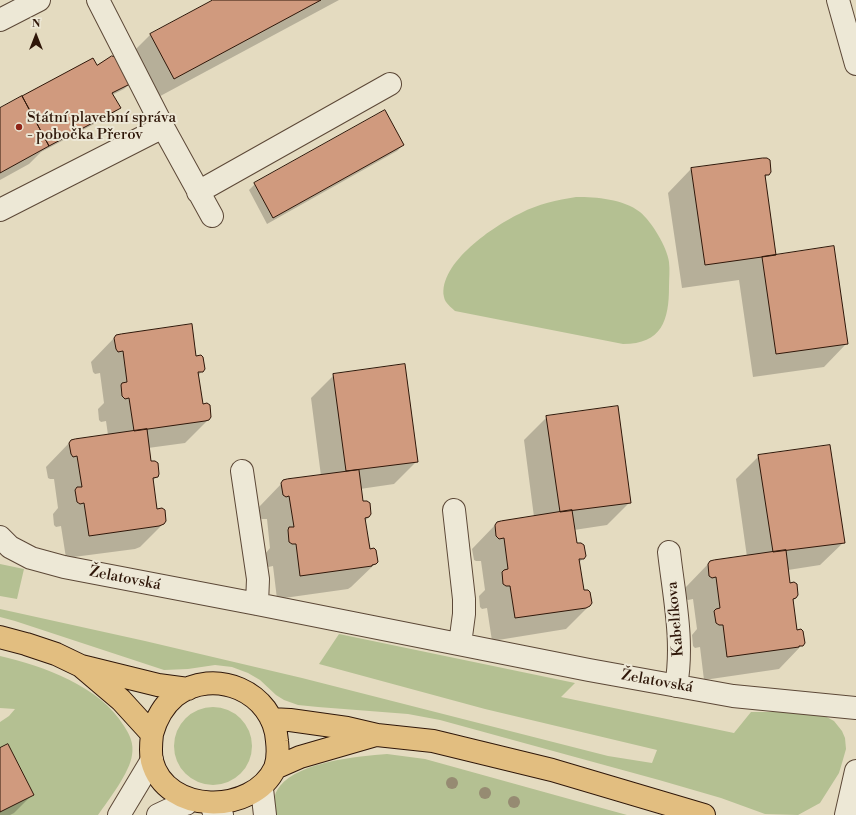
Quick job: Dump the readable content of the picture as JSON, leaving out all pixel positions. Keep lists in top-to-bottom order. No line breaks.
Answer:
{"streets":{"street":["Želatovská","Kabelíkova"]},"crossings":[["Želatovská","Kabelíkova"]],"places":["Státní plavební správa - pobočka Přerov"],"north":"top"}
